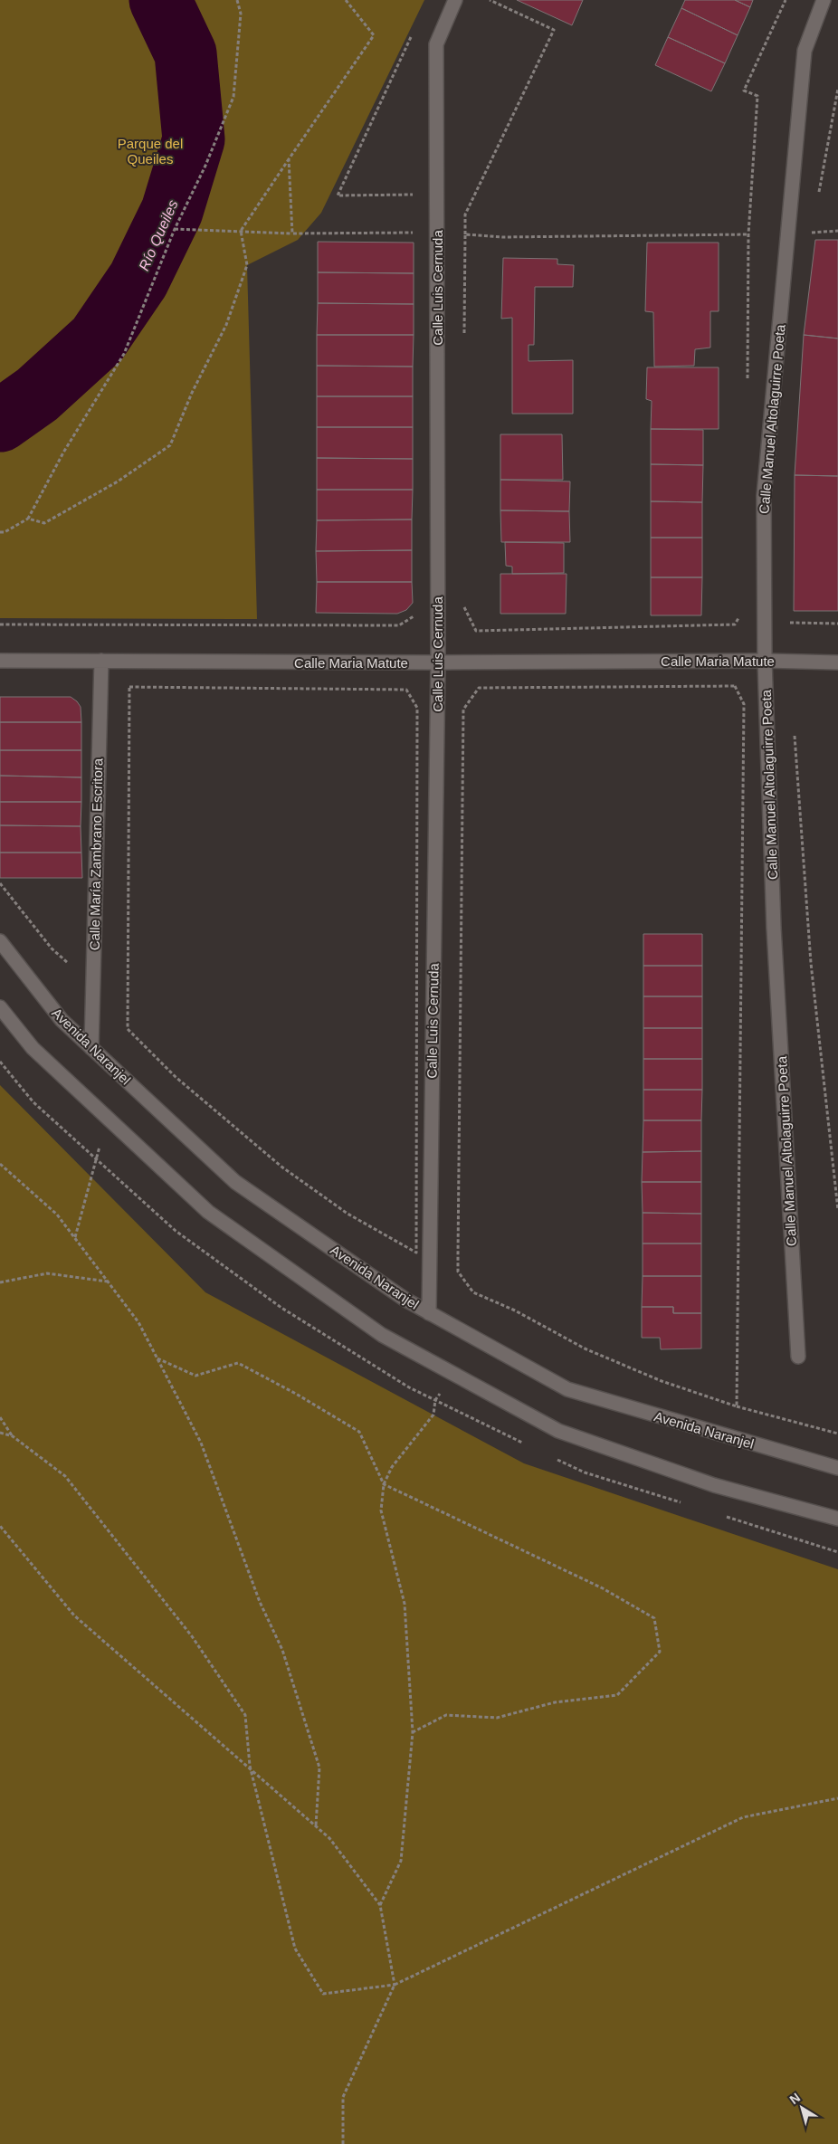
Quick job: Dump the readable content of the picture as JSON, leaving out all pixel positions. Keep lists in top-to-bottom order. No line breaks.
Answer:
{"streets":{"street":["Calle Luis Cernuda","Calle Manuel Altolaguirre Poeta","Calle Maria Matute","Calle María Zambrano Escritora","Avenida Naranjel"]},"crossings":[["Calle Luis Cernuda","Calle Maria Matute"],["Calle Luis Cernuda","Avenida Naranjel"],["Calle Manuel Altolaguirre Poeta","Calle Maria Matute"],["Calle Maria Matute","Calle María Zambrano Escritora"],["Calle María Zambrano Escritora","Avenida Naranjel"]],"water":["Río Queiles"],"parks":["Parque del Queiles"],"north":"top left"}
